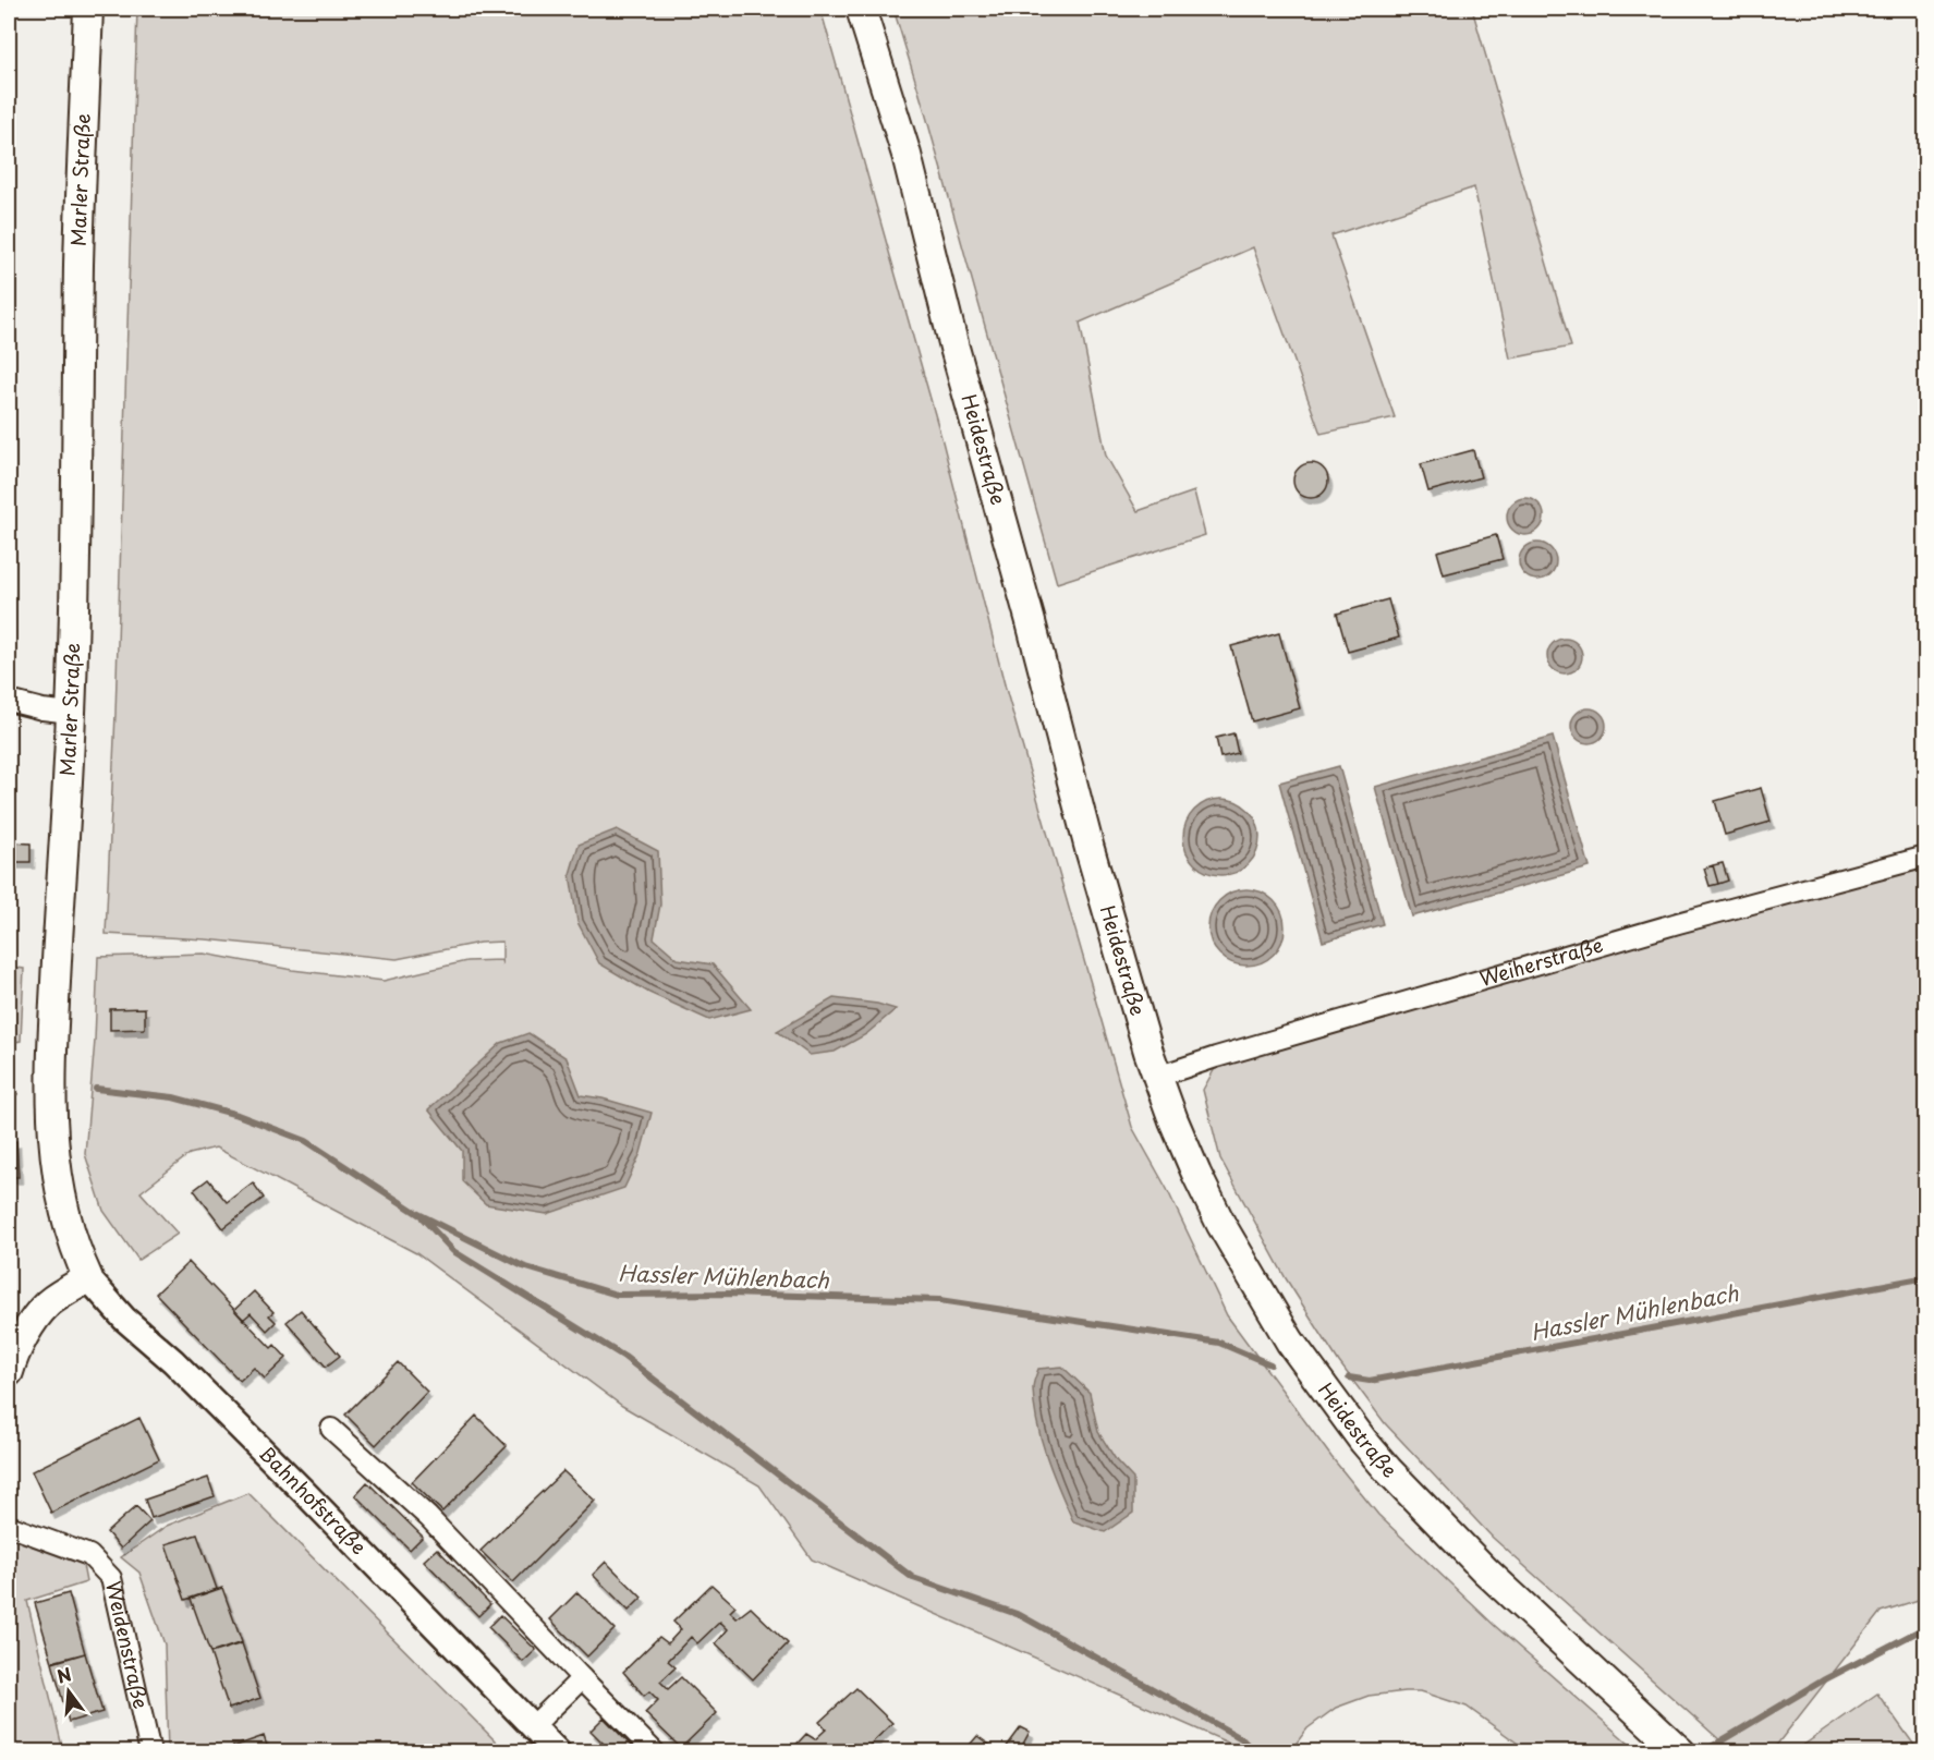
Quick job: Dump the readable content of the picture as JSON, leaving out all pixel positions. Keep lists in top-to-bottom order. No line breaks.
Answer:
{"streets":{"main road":["Marler Straße","Heidestraße"],"street":["Weiherstraße","Bahnhofstraße","Weidenstraße"]},"crossings":[["Marler Straße","Bahnhofstraße"],["Heidestraße","Weiherstraße"]],"water":["Hassler Mühlenbach"],"north":"top"}
